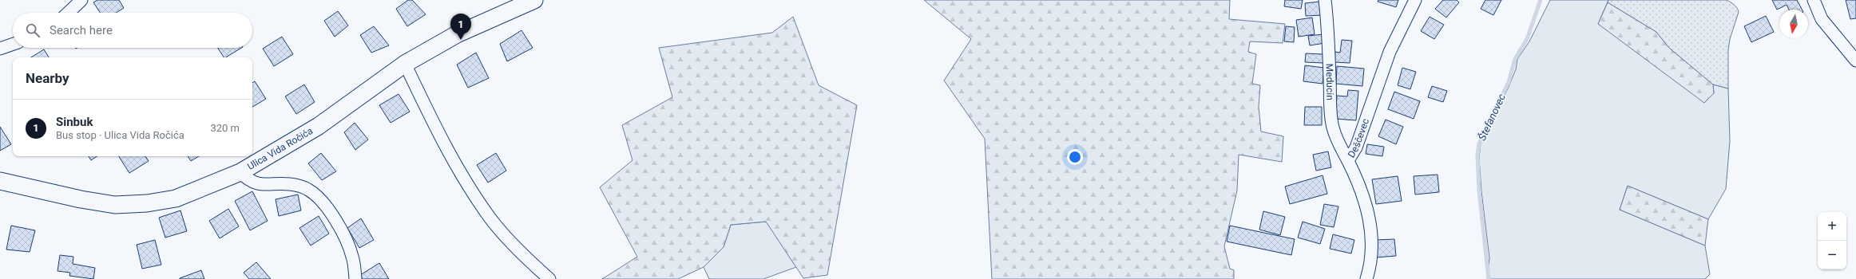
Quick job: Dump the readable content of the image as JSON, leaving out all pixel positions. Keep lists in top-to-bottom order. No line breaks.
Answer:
{"streets":{"main road":["Ulica Vida Ročića"],"street":["Meducin","Deščevec"]},"crossings":[["Meducin","Deščevec"]],"water":["Štefanovec"],"north":"bottom","page":{"search":"Search here","pins":"1","heading":"Nearby","list":[{"mark":"1","name":"Sinbuk","note":"Bus stop · Ulica Vida Ročića","value":"320 m"}],"map_buttons":["+","−"]}}
